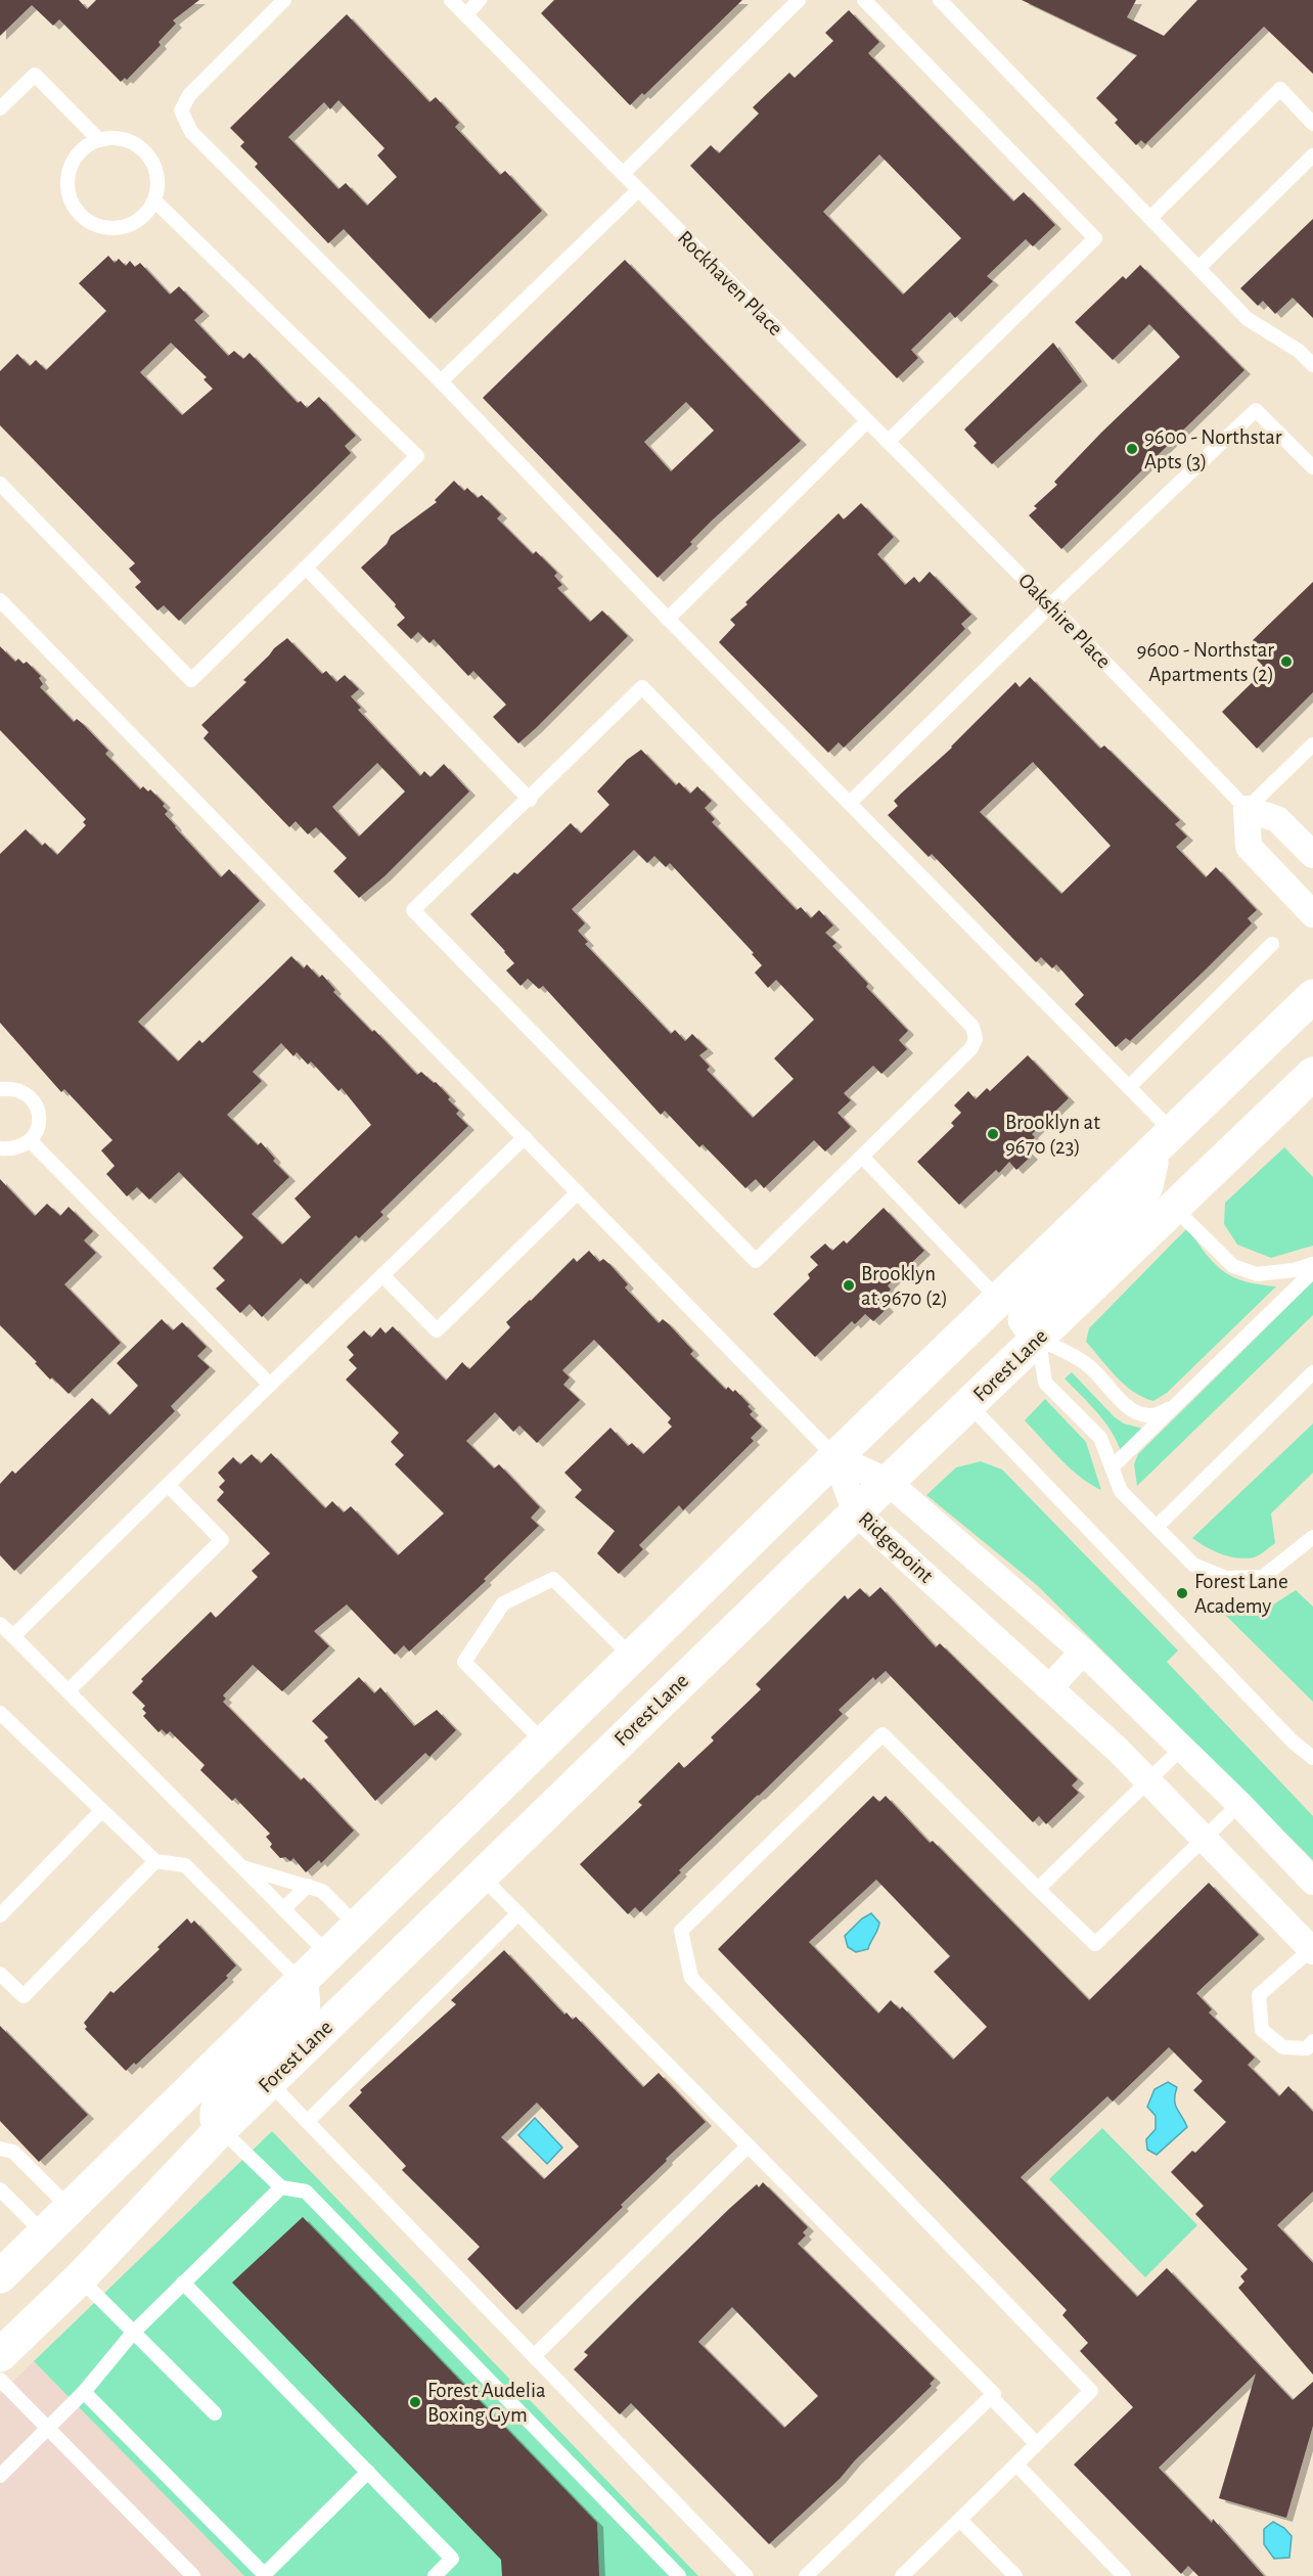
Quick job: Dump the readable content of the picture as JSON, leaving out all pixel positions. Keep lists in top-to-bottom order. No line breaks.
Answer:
{"streets":{"main road":["Forest Lane"],"street":["Oakshire Place","Ridgepoint"],"lane":["Rockhaven Place"]},"crossings":[["Rockhaven Place","Oakshire Place"],["Forest Lane","Ridgepoint"]],"places":["9600 - Northstar Apts (3)","9600 - Northstar Apartments (2)","Brooklyn at 9670 (23)","Brooklyn at 9670 (2)","Forest Lane Academy","Forest Audelia Boxing Gym"]}
